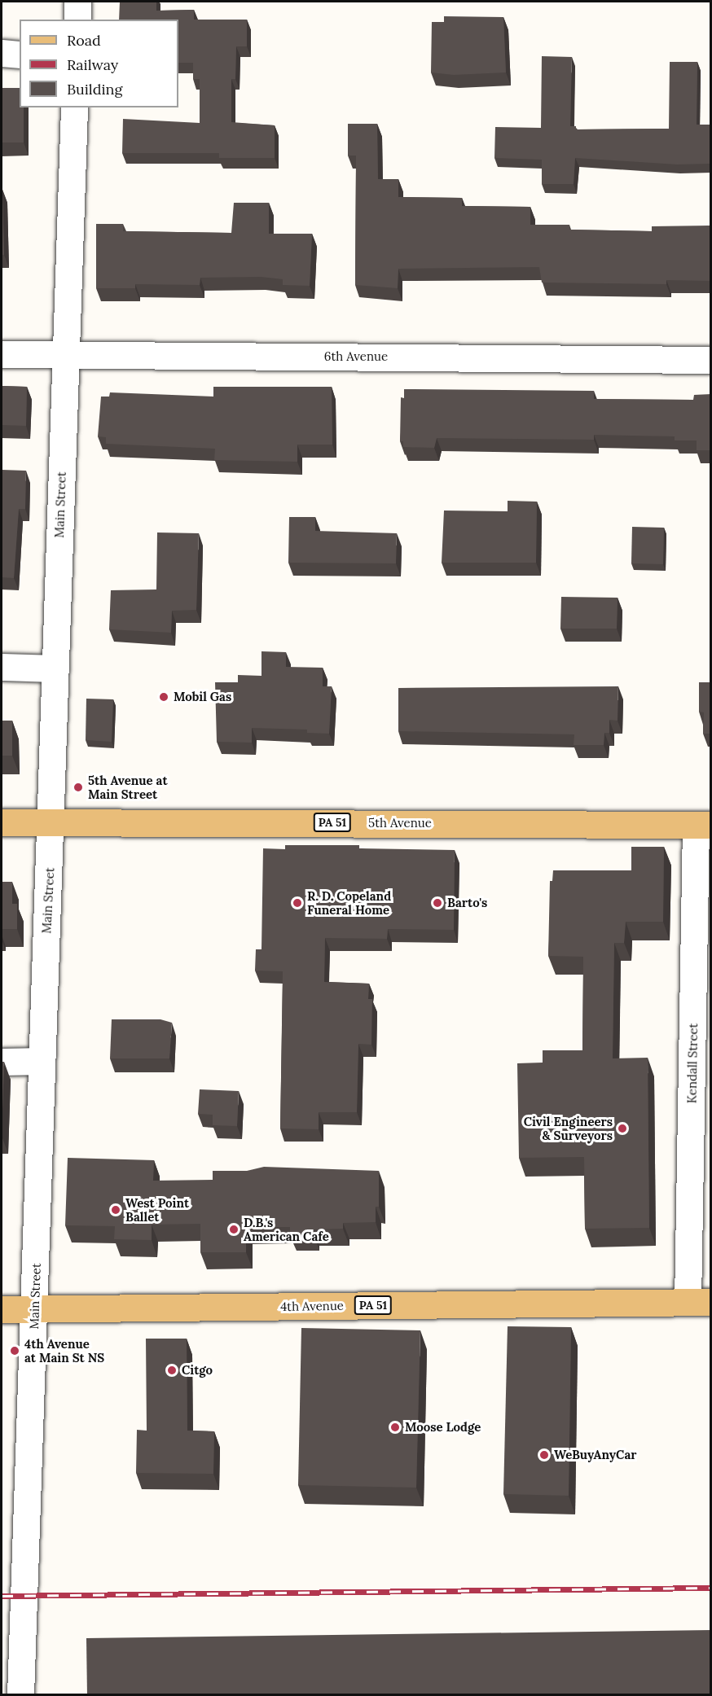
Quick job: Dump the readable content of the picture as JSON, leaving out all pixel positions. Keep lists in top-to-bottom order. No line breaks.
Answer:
{"streets":{"main road":["PA 51","5th Avenue","4th Avenue"],"street":["6th Avenue","Main Street","Kendall Street"]},"crossings":[["6th Avenue","Main Street"],["Main Street","5th Avenue"],["Main Street","4th Avenue"],["5th Avenue","Kendall Street"],["Kendall Street","4th Avenue"]],"places":["Mobil Gas","5th Avenue at Main Street","R. D. Copeland Funeral Home","Barto's","Civil Engineers & Surveyors","West Point Ballet","D.B.'s American Cafe","4th Avenue at Main St NS","Citgo","Moose Lodge","WeBuyAnyCar"],"legend":["Road","Railway","Building"]}
